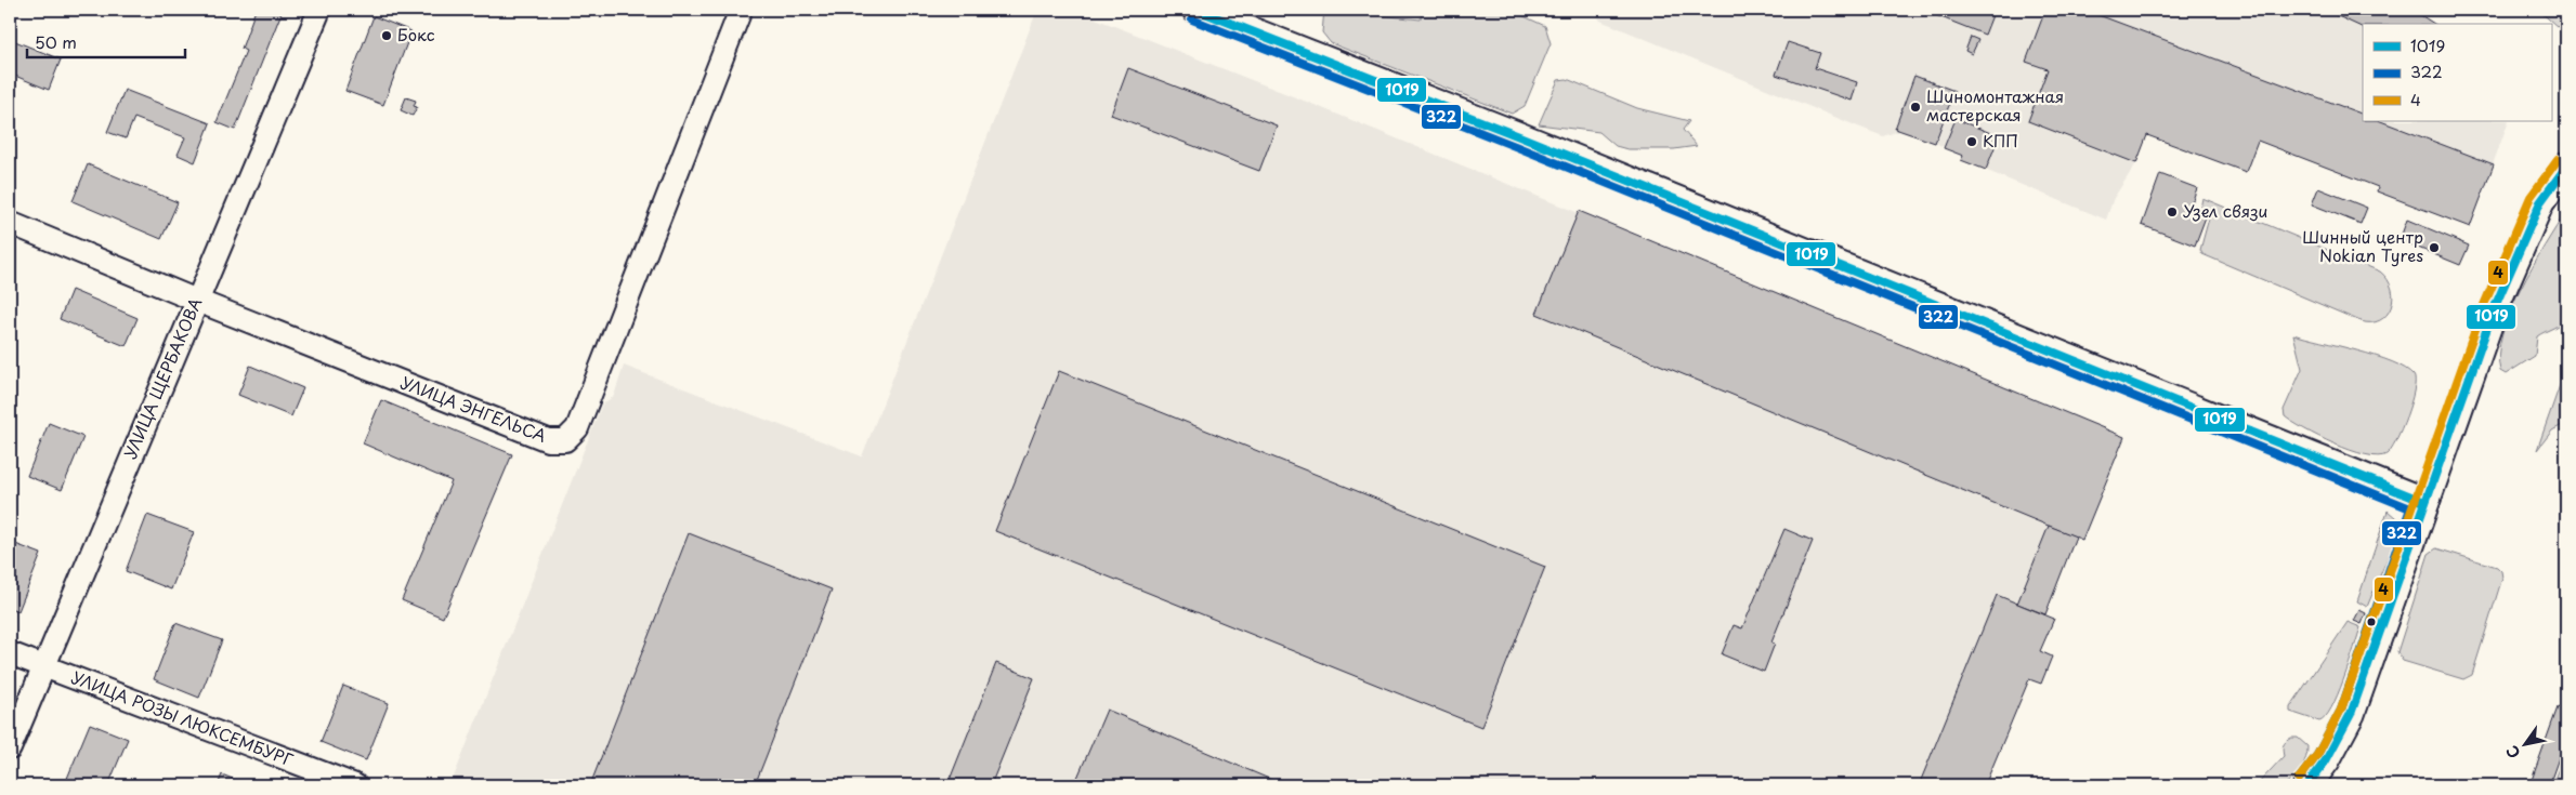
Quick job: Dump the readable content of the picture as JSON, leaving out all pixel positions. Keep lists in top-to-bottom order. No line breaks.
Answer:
{"streets":{"street":["УЛИЦА ЩЕРБАКОВА","УЛИЦА ЭНГЕЛЬСА","УЛИЦА РОЗЫ ЛЮКСЕМБУРГ"]},"crossings":[["УЛИЦА ЩЕРБАКОВА","УЛИЦА ЭНГЕЛЬСА"],["УЛИЦА ЩЕРБАКОВА","УЛИЦА РОЗЫ ЛЮКСЕМБУРГ"]],"places":["Бокс","Шиномонтажная мастерская","КПП","Узел связи","Шинный центр Nokian Tyres"],"lines":["transit line 1019","transit line 322","transit line 4"],"legend":["1019","322","4"],"scale_bar":"50 m","north":"bottom left"}
